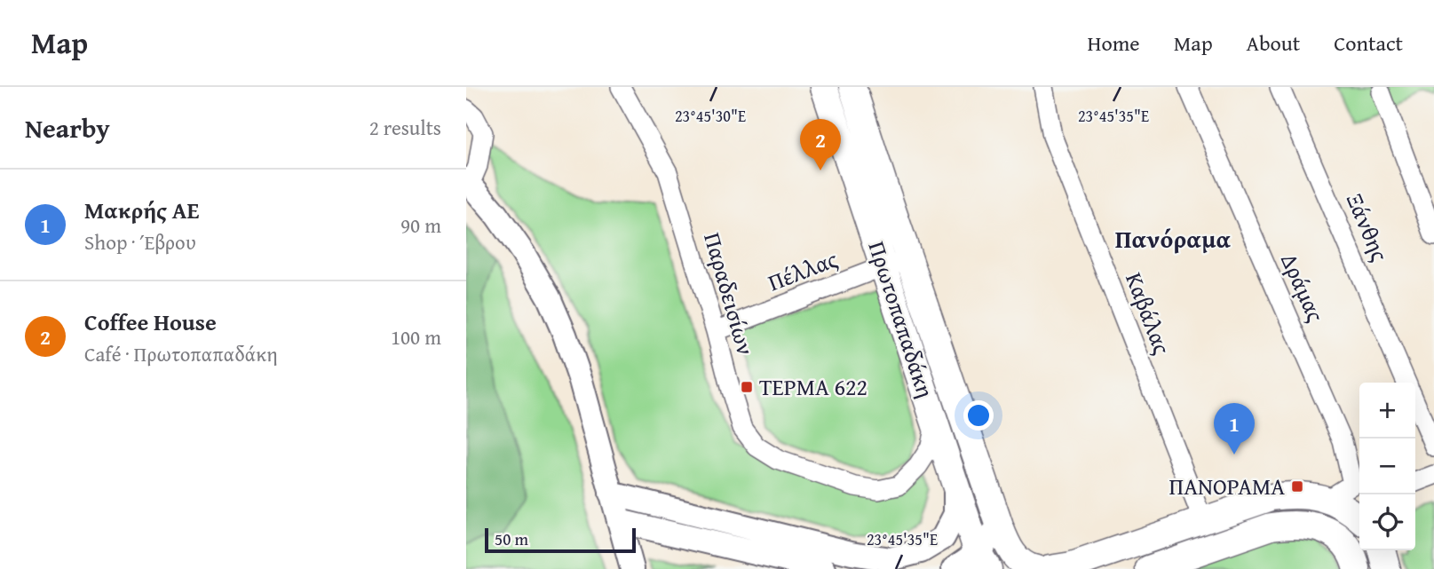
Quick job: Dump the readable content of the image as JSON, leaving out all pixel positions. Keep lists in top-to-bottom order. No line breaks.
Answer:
{"streets":{"main road":["Πρωτοπαπαδάκη"],"street":["Ξάνθης","Πέλλας","Δράμας","Παραδεισίων","Καβάλας"]},"crossings":[["Πέλλας","Παραδεισίων"],["Πέλλας","Πρωτοπαπαδάκη"],["Παραδεισίων","Πρωτοπαπαδάκη"]],"districts":["Πανόραμα"],"places":{"transit":["ΤΕΡΜΑ 622","ΠΑΝΟΡΑΜΑ"]},"scale_bar":"50 m","page":{"header":"Map","nav":["Home","Map","About","Contact"],"heading":["Nearby","2 results"],"pins":["2","1"],"list":[{"mark":"1","name":"Μακρής ΑΕ","note":"Shop · Έβρου","value":"90 m"},{"mark":"2","name":"Coffee House","note":"Café · Πρωτοπαπαδάκη","value":"100 m"}],"map_buttons":["+","−"],"scale":"50 m"},"coordinates":["23°45'30\"E","23°45'35\"E"]}
